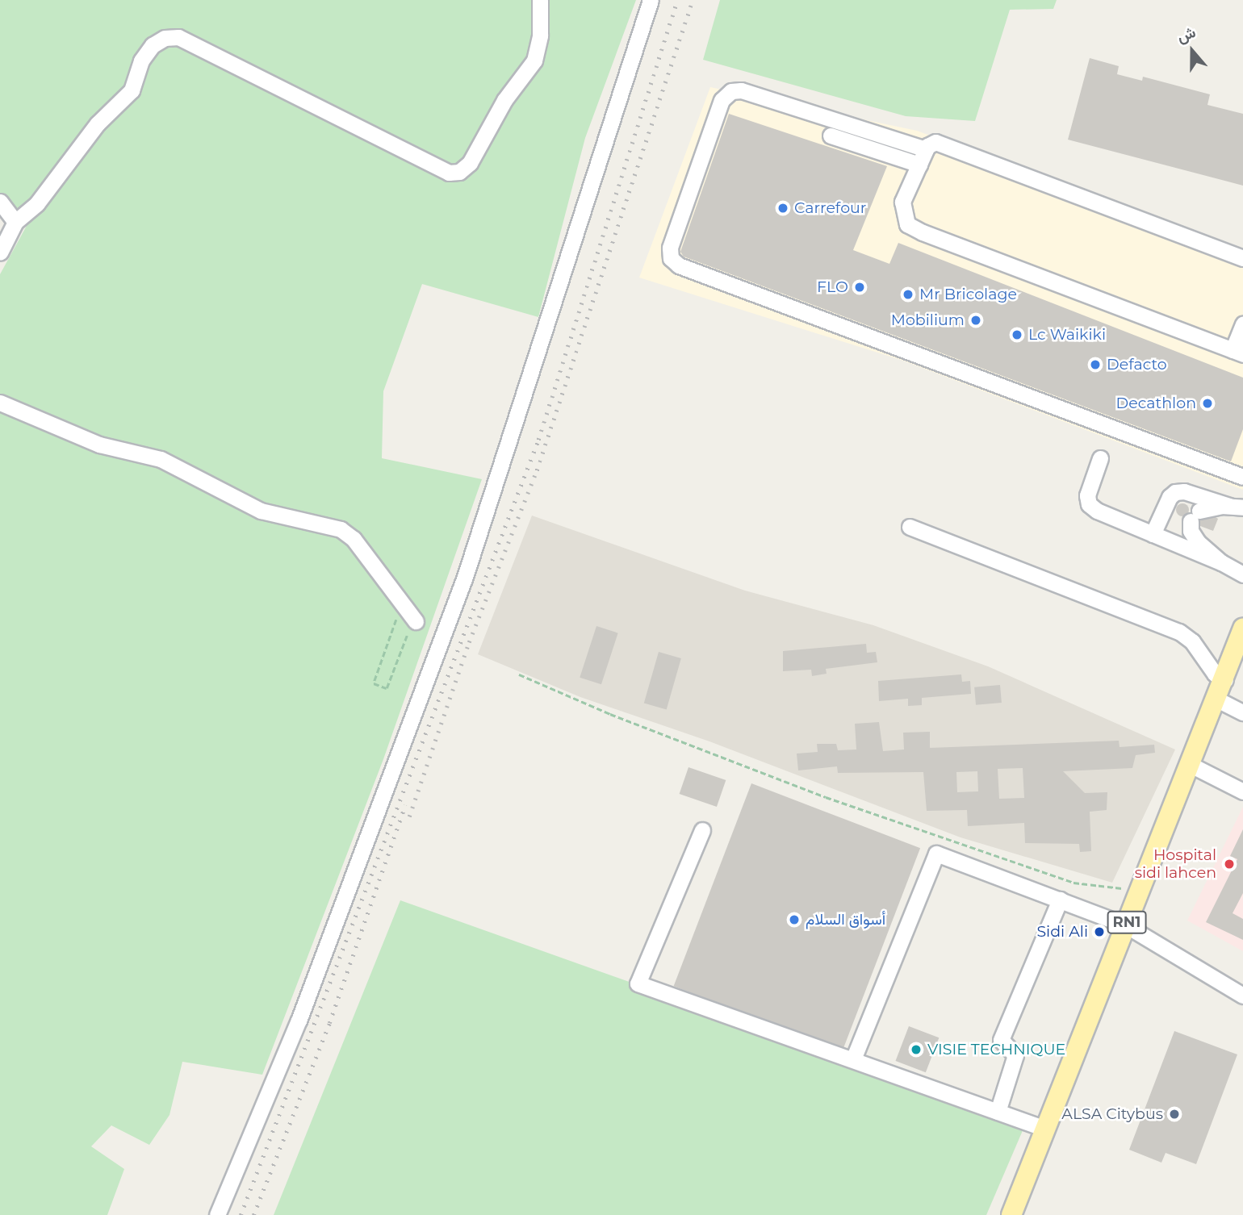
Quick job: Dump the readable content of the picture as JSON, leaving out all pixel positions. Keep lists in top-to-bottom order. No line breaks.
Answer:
{"streets":{"main road":["RN1"]},"places":["Carrefour","FLO","Mr Bricolage","Mobilium","Lc Waikiki","Defacto","Decathlon","Hospital sidi lahcen","أسواق السلام","Sidi Ali","VISIE TECHNIQUE","ALSA Citybus"],"north":"top"}
